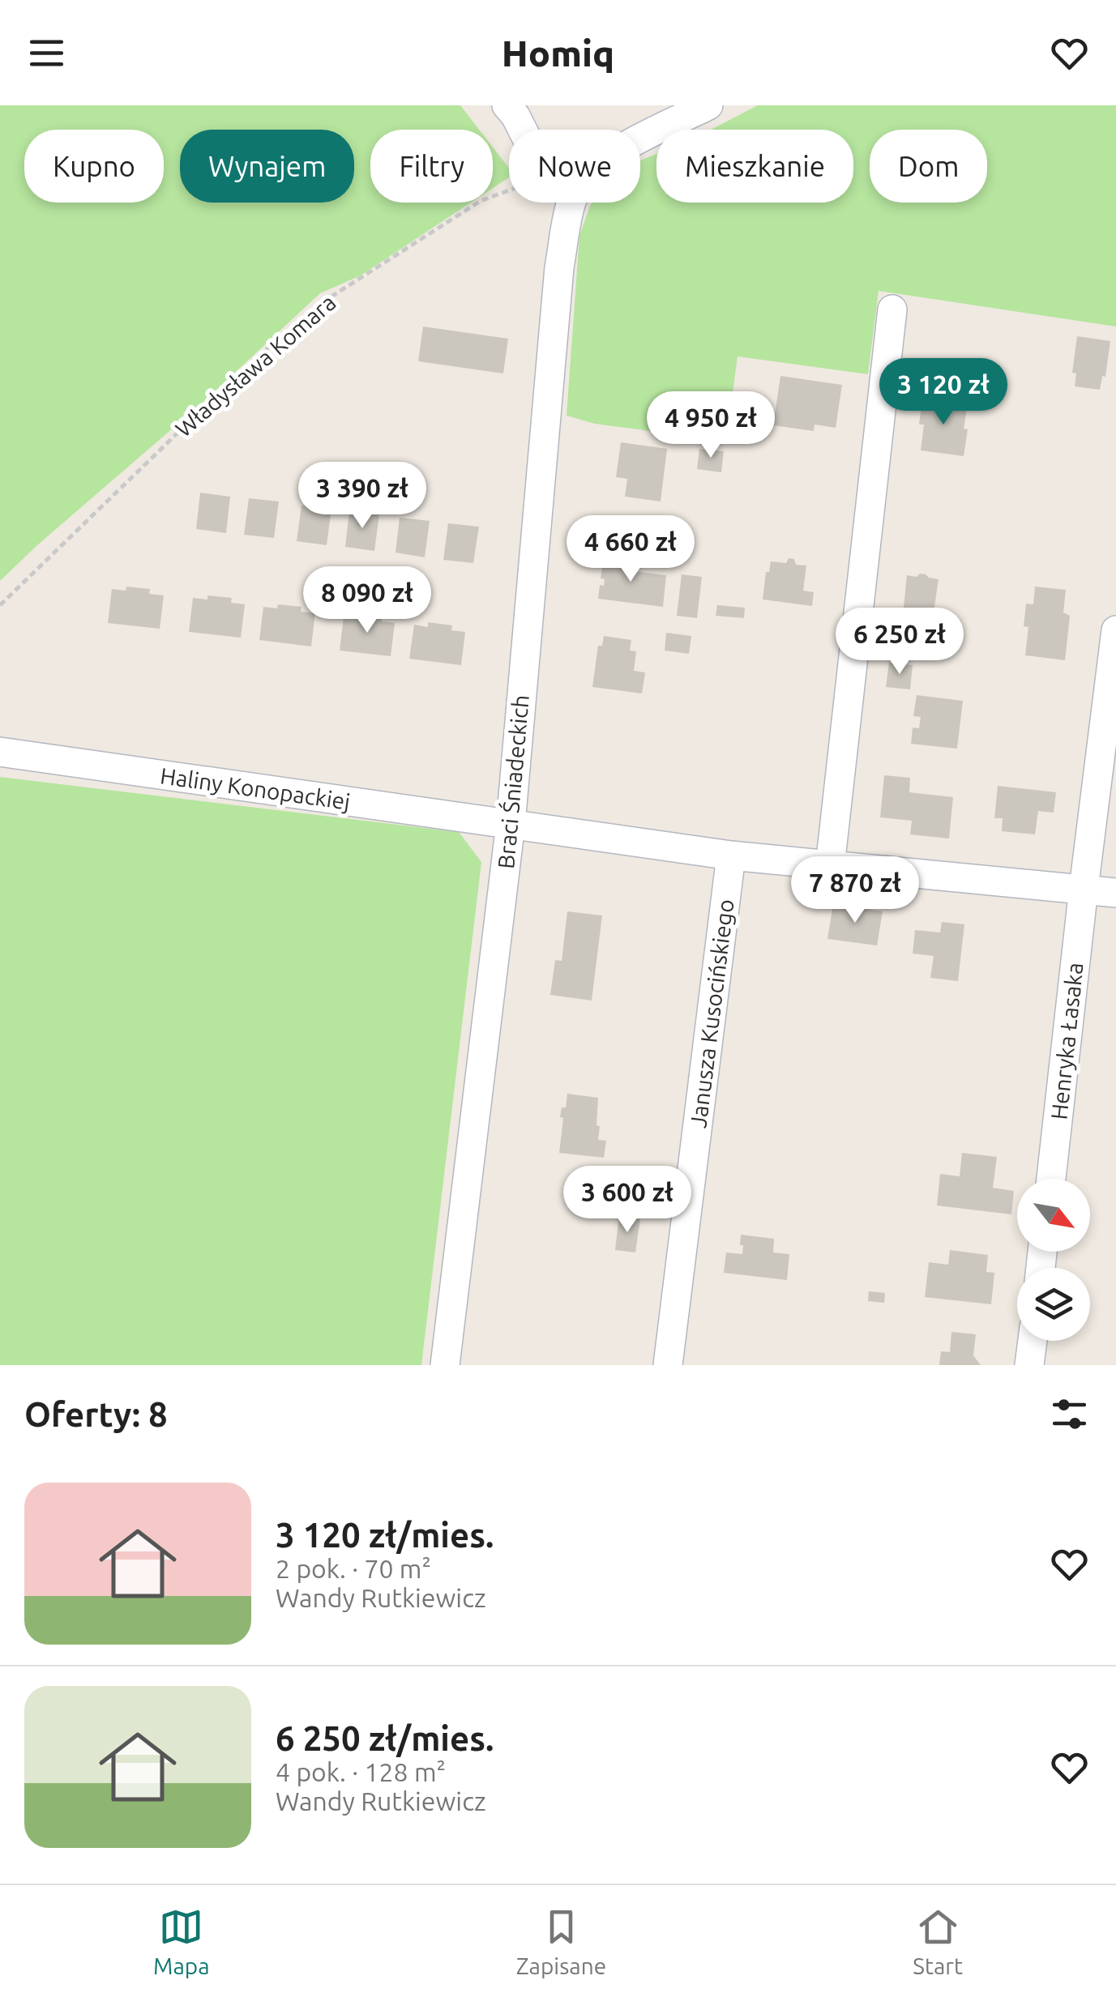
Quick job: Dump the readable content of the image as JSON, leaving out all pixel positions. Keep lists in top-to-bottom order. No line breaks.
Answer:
{"streets":{"street":["Braci Śniadeckich","Haliny Konopackiej","Janusza Kusocińskiego","Henryka Łasaka"],"path":["Władysława Komara"]},"crossings":[["Braci Śniadeckich","Haliny Konopackiej"],["Haliny Konopackiej","Janusza Kusocińskiego"],["Haliny Konopackiej","Henryka Łasaka"]],"north":"bottom right","page":{"header":"Homiq","chip":["Kupno","Wynajem","Filtry","Nowe","Mieszkanie","Dom"],"price":["3 120 zł","4 950 zł","3 390 zł","4 660 zł","8 090 zł","6 250 zł","7 870 zł","3 600 zł"],"heading":"Oferty: 8","list":[{"name":"3 120 zł/mies.","note":"2 pok. · 70 m² · Wandy Rutkiewicz"},{"name":"6 250 zł/mies.","note":"4 pok. · 128 m² · Wandy Rutkiewicz"}],"tabs":["Mapa","Zapisane","Start"]}}
